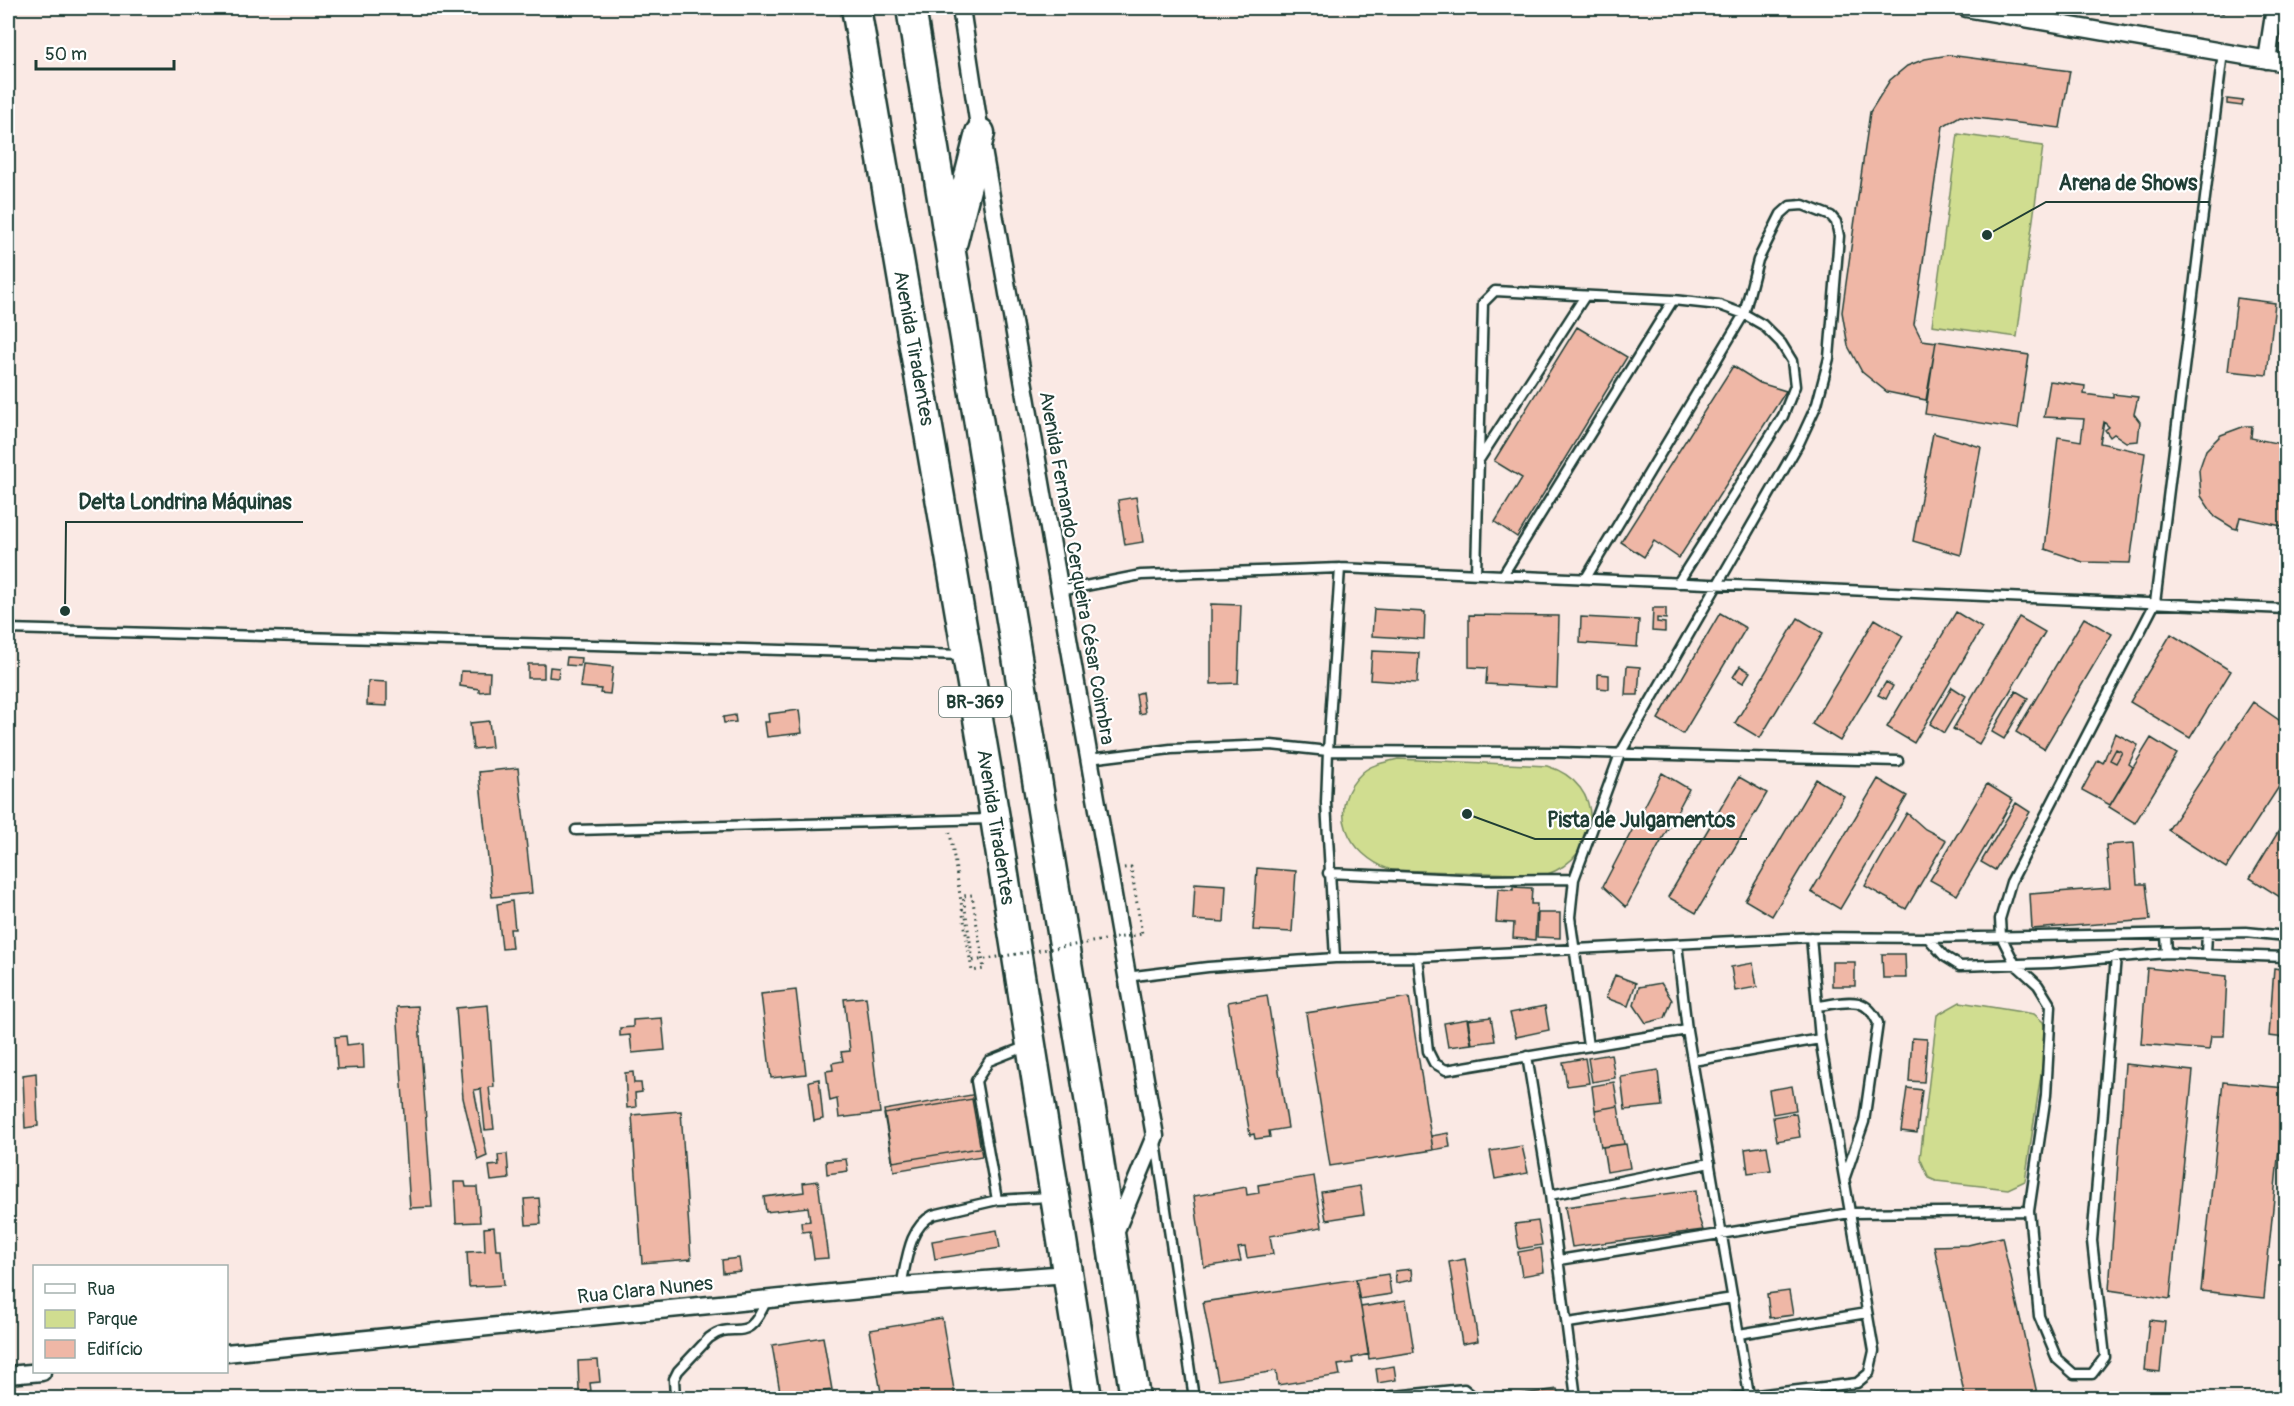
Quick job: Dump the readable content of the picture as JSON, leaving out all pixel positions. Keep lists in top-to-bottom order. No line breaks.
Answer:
{"streets":{"highway":["Avenida Tiradentes","BR-369"],"street":["Avenida Fernando Cerqueira César Coimbra","Rua Clara Nunes"]},"crossings":[["Avenida Tiradentes","Rua Clara Nunes"]],"places":["Arena de Shows","Delta Londrina Máquinas","Pista de Julgamentos"],"legend":["Rua","Parque","Edifício"],"scale_bar":"50 m"}
